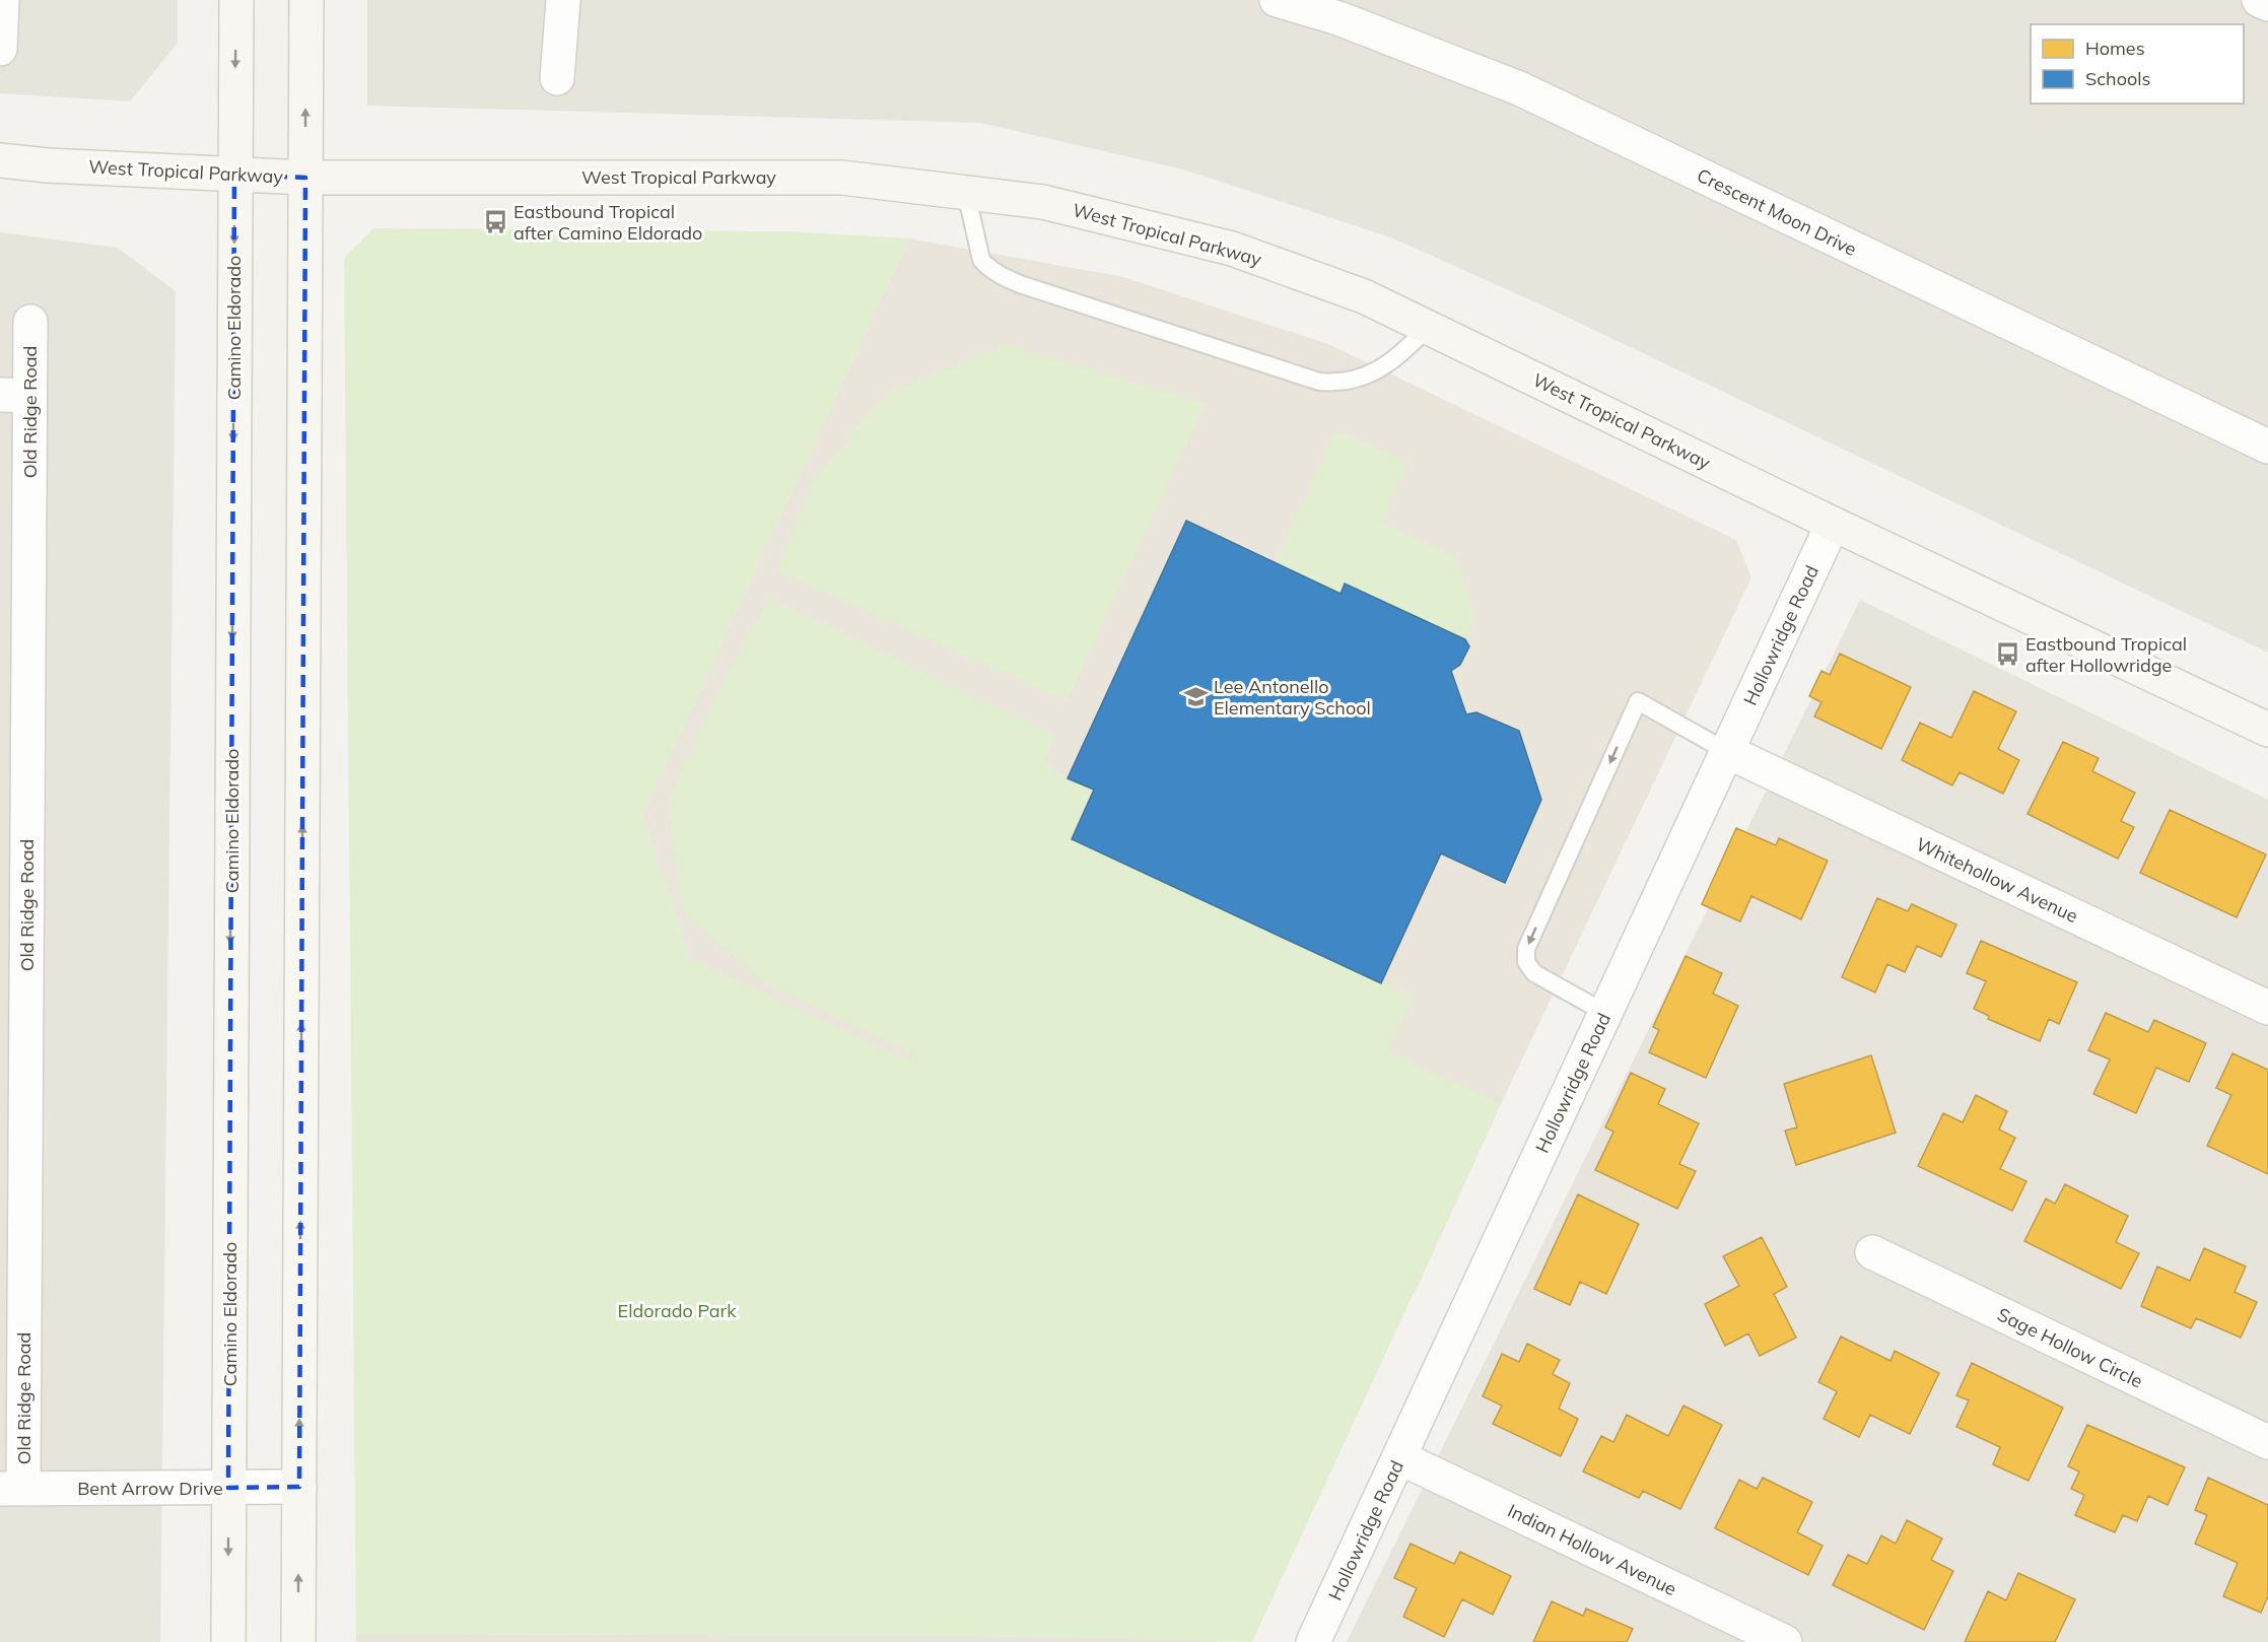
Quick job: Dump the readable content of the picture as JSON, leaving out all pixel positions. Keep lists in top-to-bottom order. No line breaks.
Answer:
{"streets":{"main road":["West Tropical Parkway","Camino Eldorado"],"street":["Crescent Moon Drive","Old Ridge Road","Hollowridge Road","Whitehollow Avenue","Sage Hollow Circle","Bent Arrow Drive","Indian Hollow Avenue"]},"crossings":[["West Tropical Parkway","Camino Eldorado"],["West Tropical Parkway","Hollowridge Road"],["Camino Eldorado","Bent Arrow Drive"],["Old Ridge Road","Bent Arrow Drive"],["Hollowridge Road","Whitehollow Avenue"],["Hollowridge Road","Indian Hollow Avenue"]],"parks":["Eldorado Park"],"places":{"bus stop":["Eastbound Tropical after Camino Eldorado","Eastbound Tropical after Hollowridge"],"school or university":["Lee Antonello Elementary School"]},"legend":["Homes","Schools"]}
